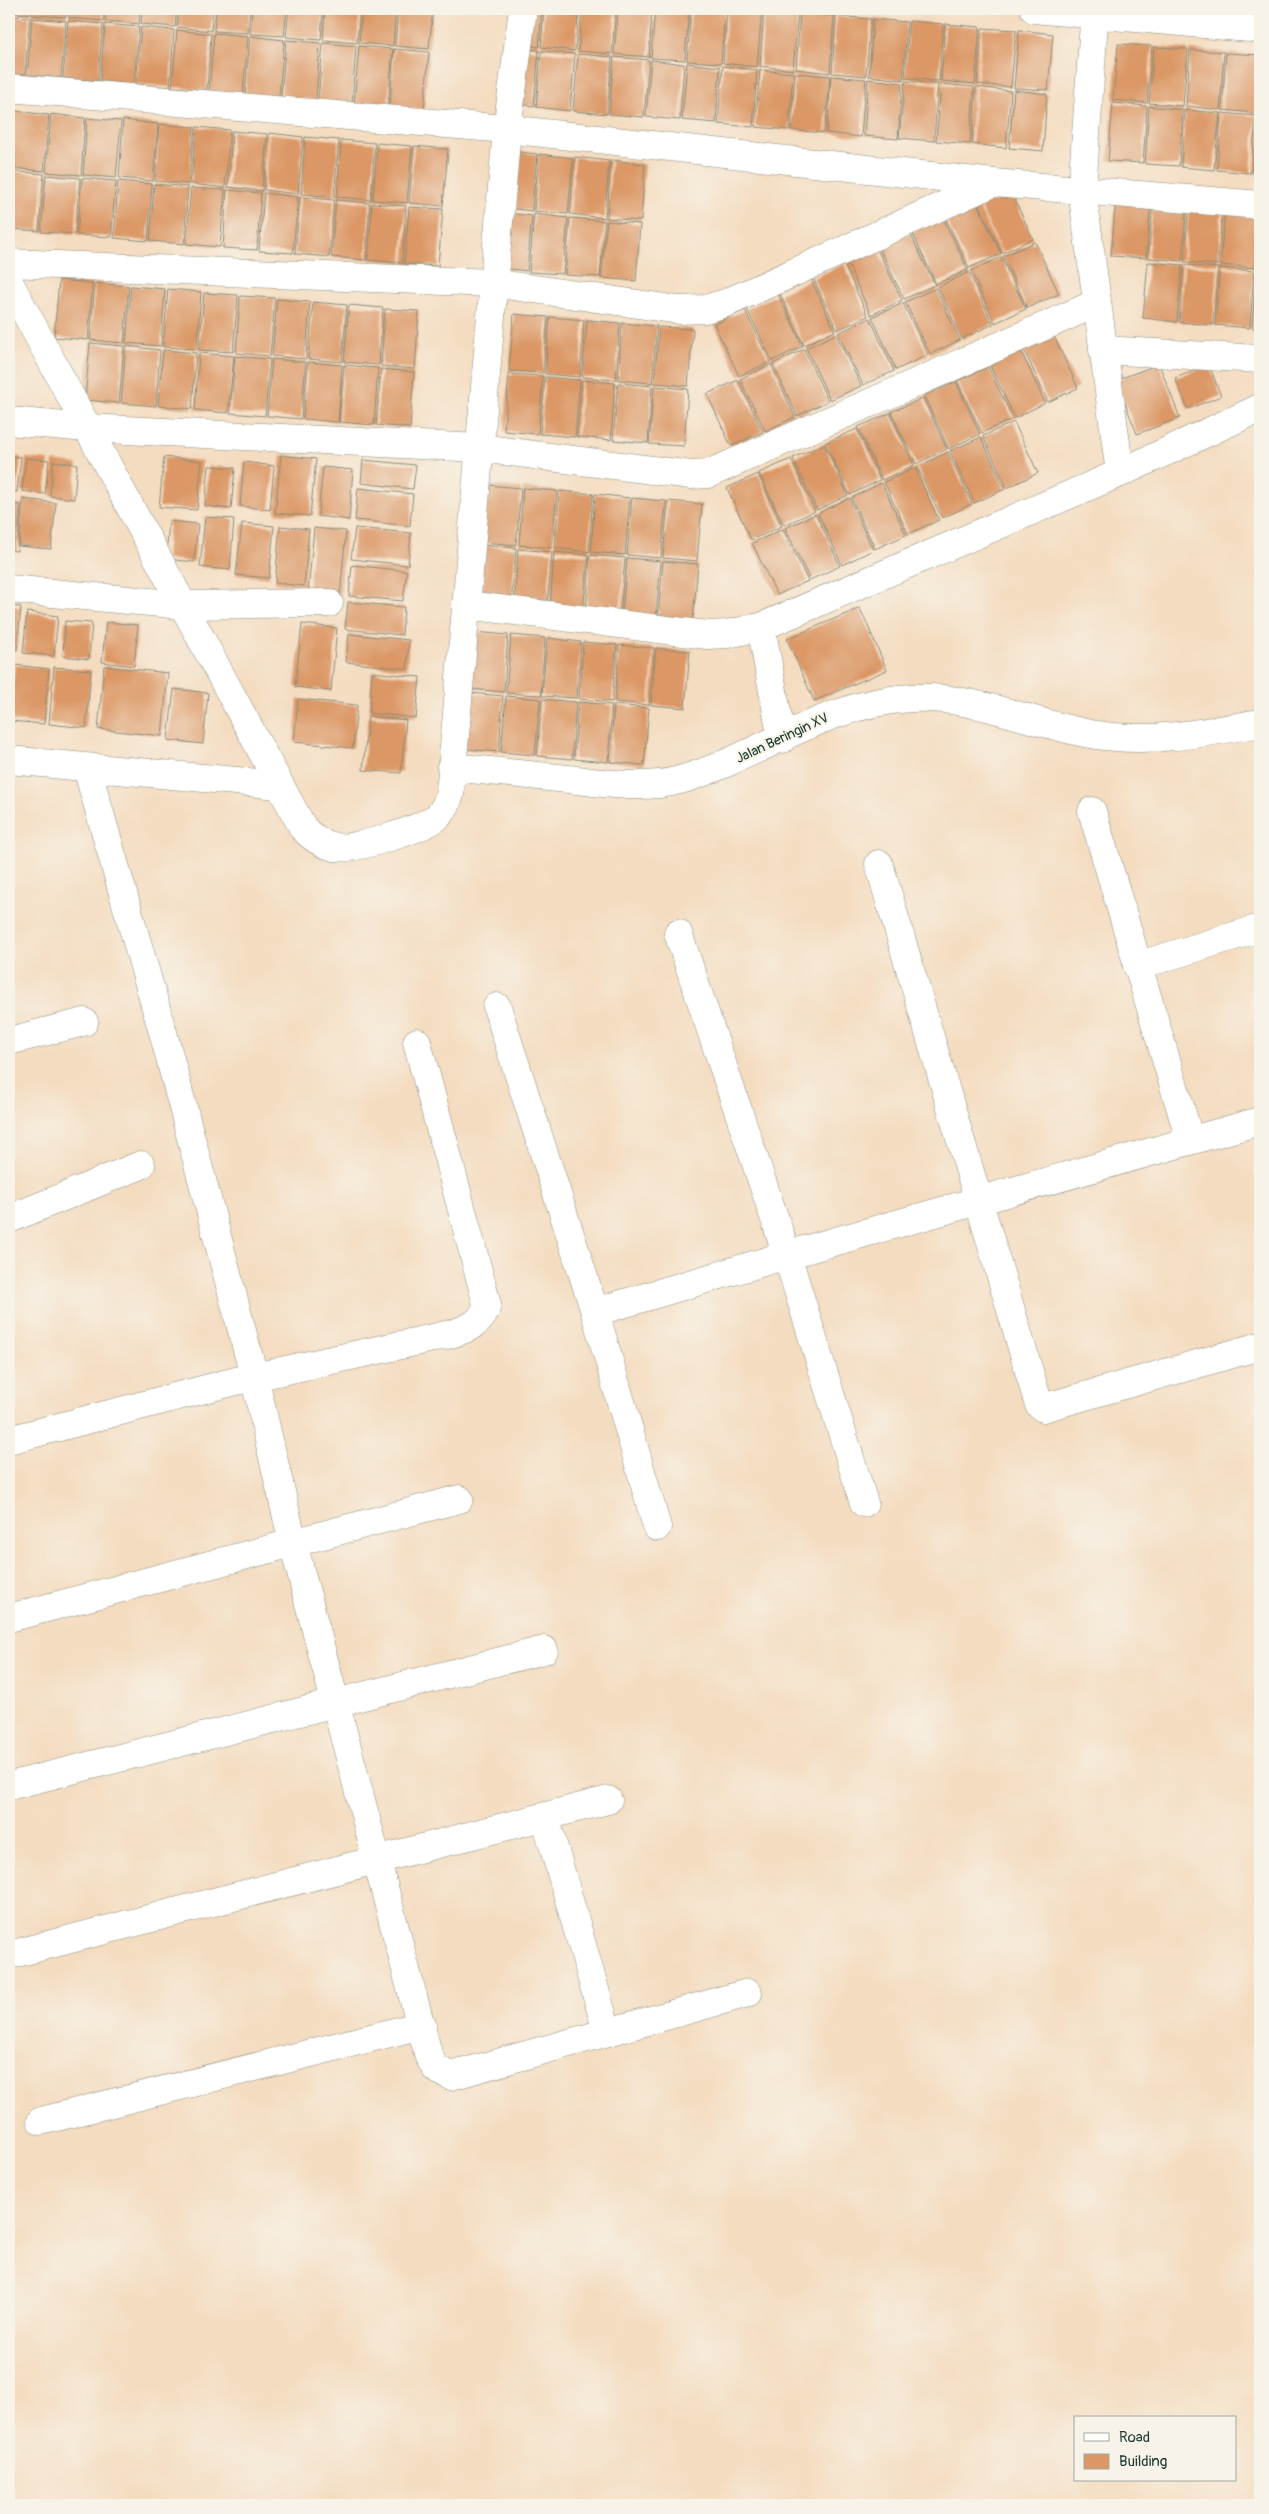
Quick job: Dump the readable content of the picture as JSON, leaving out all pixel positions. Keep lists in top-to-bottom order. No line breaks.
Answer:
{"streets":{"street":["Jalan Beringin XV"]},"legend":["Road","Building"]}
